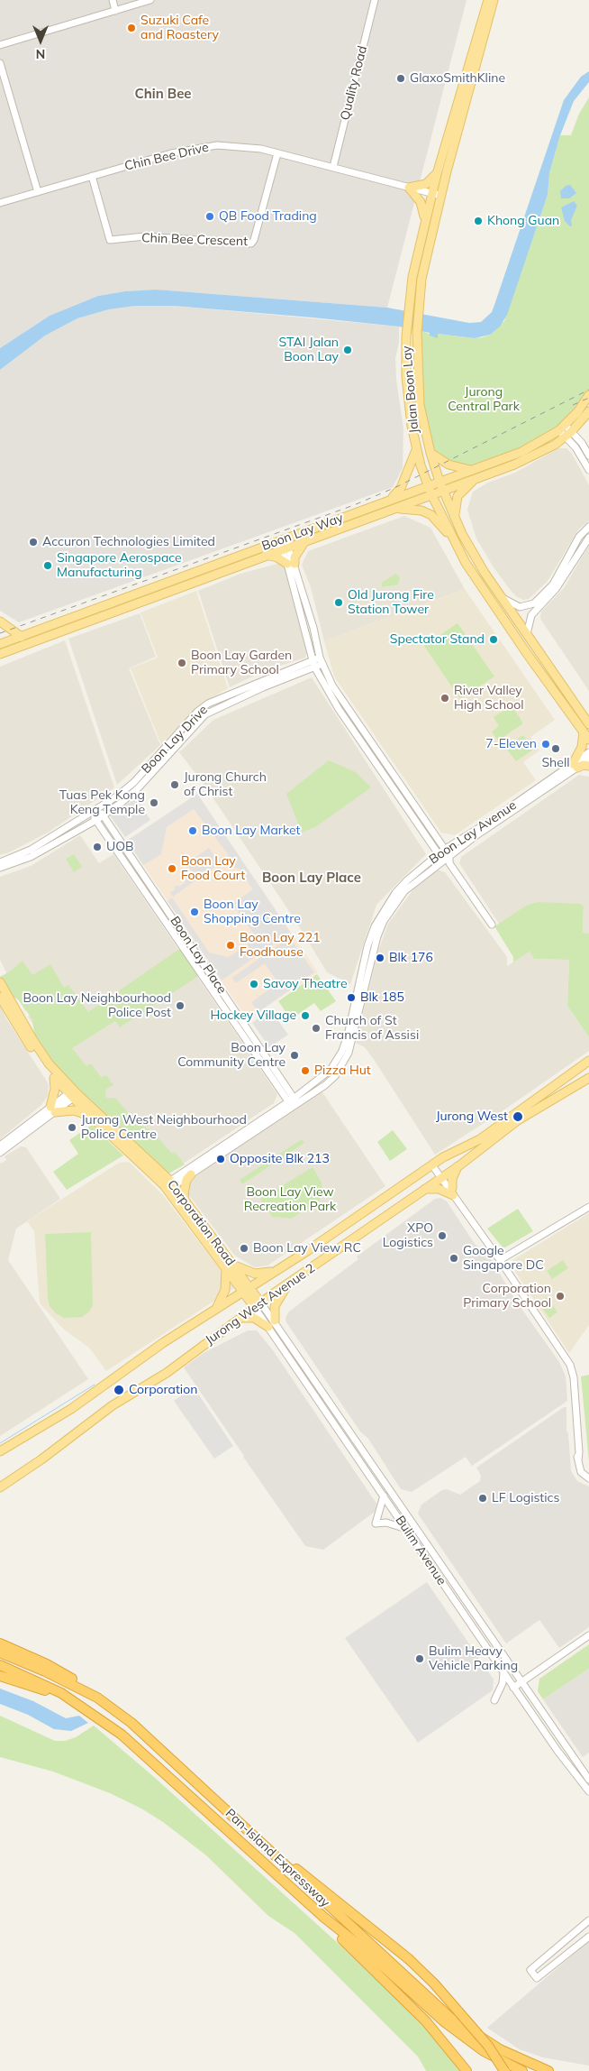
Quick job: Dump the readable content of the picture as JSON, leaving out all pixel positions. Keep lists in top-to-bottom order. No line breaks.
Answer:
{"streets":{"highway":["Pan-Island Expressway"],"main road":["Jalan Boon Lay","Boon Lay Way","Corporation Road","Jurong West Avenue 2"],"street":["Quality Road","Chin Bee Drive","Chin Bee Crescent","Boon Lay Drive","Boon Lay Avenue","Boon Lay Place","Bulim Avenue"]},"crossings":[["Quality Road","Chin Bee Drive"],["Chin Bee Drive","Chin Bee Crescent"],["Chin Bee Drive","Jalan Boon Lay"],["Jalan Boon Lay","Boon Lay Way"],["Boon Lay Drive","Boon Lay Place"],["Boon Lay Avenue","Boon Lay Place"],["Boon Lay Avenue","Corporation Road"],["Corporation Road","Jurong West Avenue 2"],["Corporation Road","Bulim Avenue"],["Jurong West Avenue 2","Bulim Avenue"]],"districts":["Chin Bee","Boon Lay Place"],"parks":["Jurong Central Park","Boon Lay View Recreation Park"],"places":["Suzuki Cafe and Roastery","GlaxoSmithKline","QB Food Trading","Khong Guan","STAI Jalan Boon Lay","Accuron Technologies Limited","Singapore Aerospace Manufacturing","Old Jurong Fire Station Tower","Spectator Stand","Boon Lay Garden Primary School","River Valley High School","7-Eleven","Shell","Jurong Church of Christ","Tuas Pek Kong Keng Temple","Boon Lay Market","UOB","Boon Lay Food Court","Boon Lay Shopping Centre","Boon Lay 221 Foodhouse","Blk 176","Savoy Theatre","Blk 185","Boon Lay Neighbourhood Police Post","Hockey Village","Church of St Francis of Assisi","Boon Lay Community Centre","Pizza Hut","Jurong West","Jurong West Neighbourhood Police Centre","Opposite Blk 213","XPO Logistics","Boon Lay View RC","Google Singapore DC","Corporation Primary School","Corporation","LF Logistics","Bulim Heavy Vehicle Parking"],"north":"bottom"}
